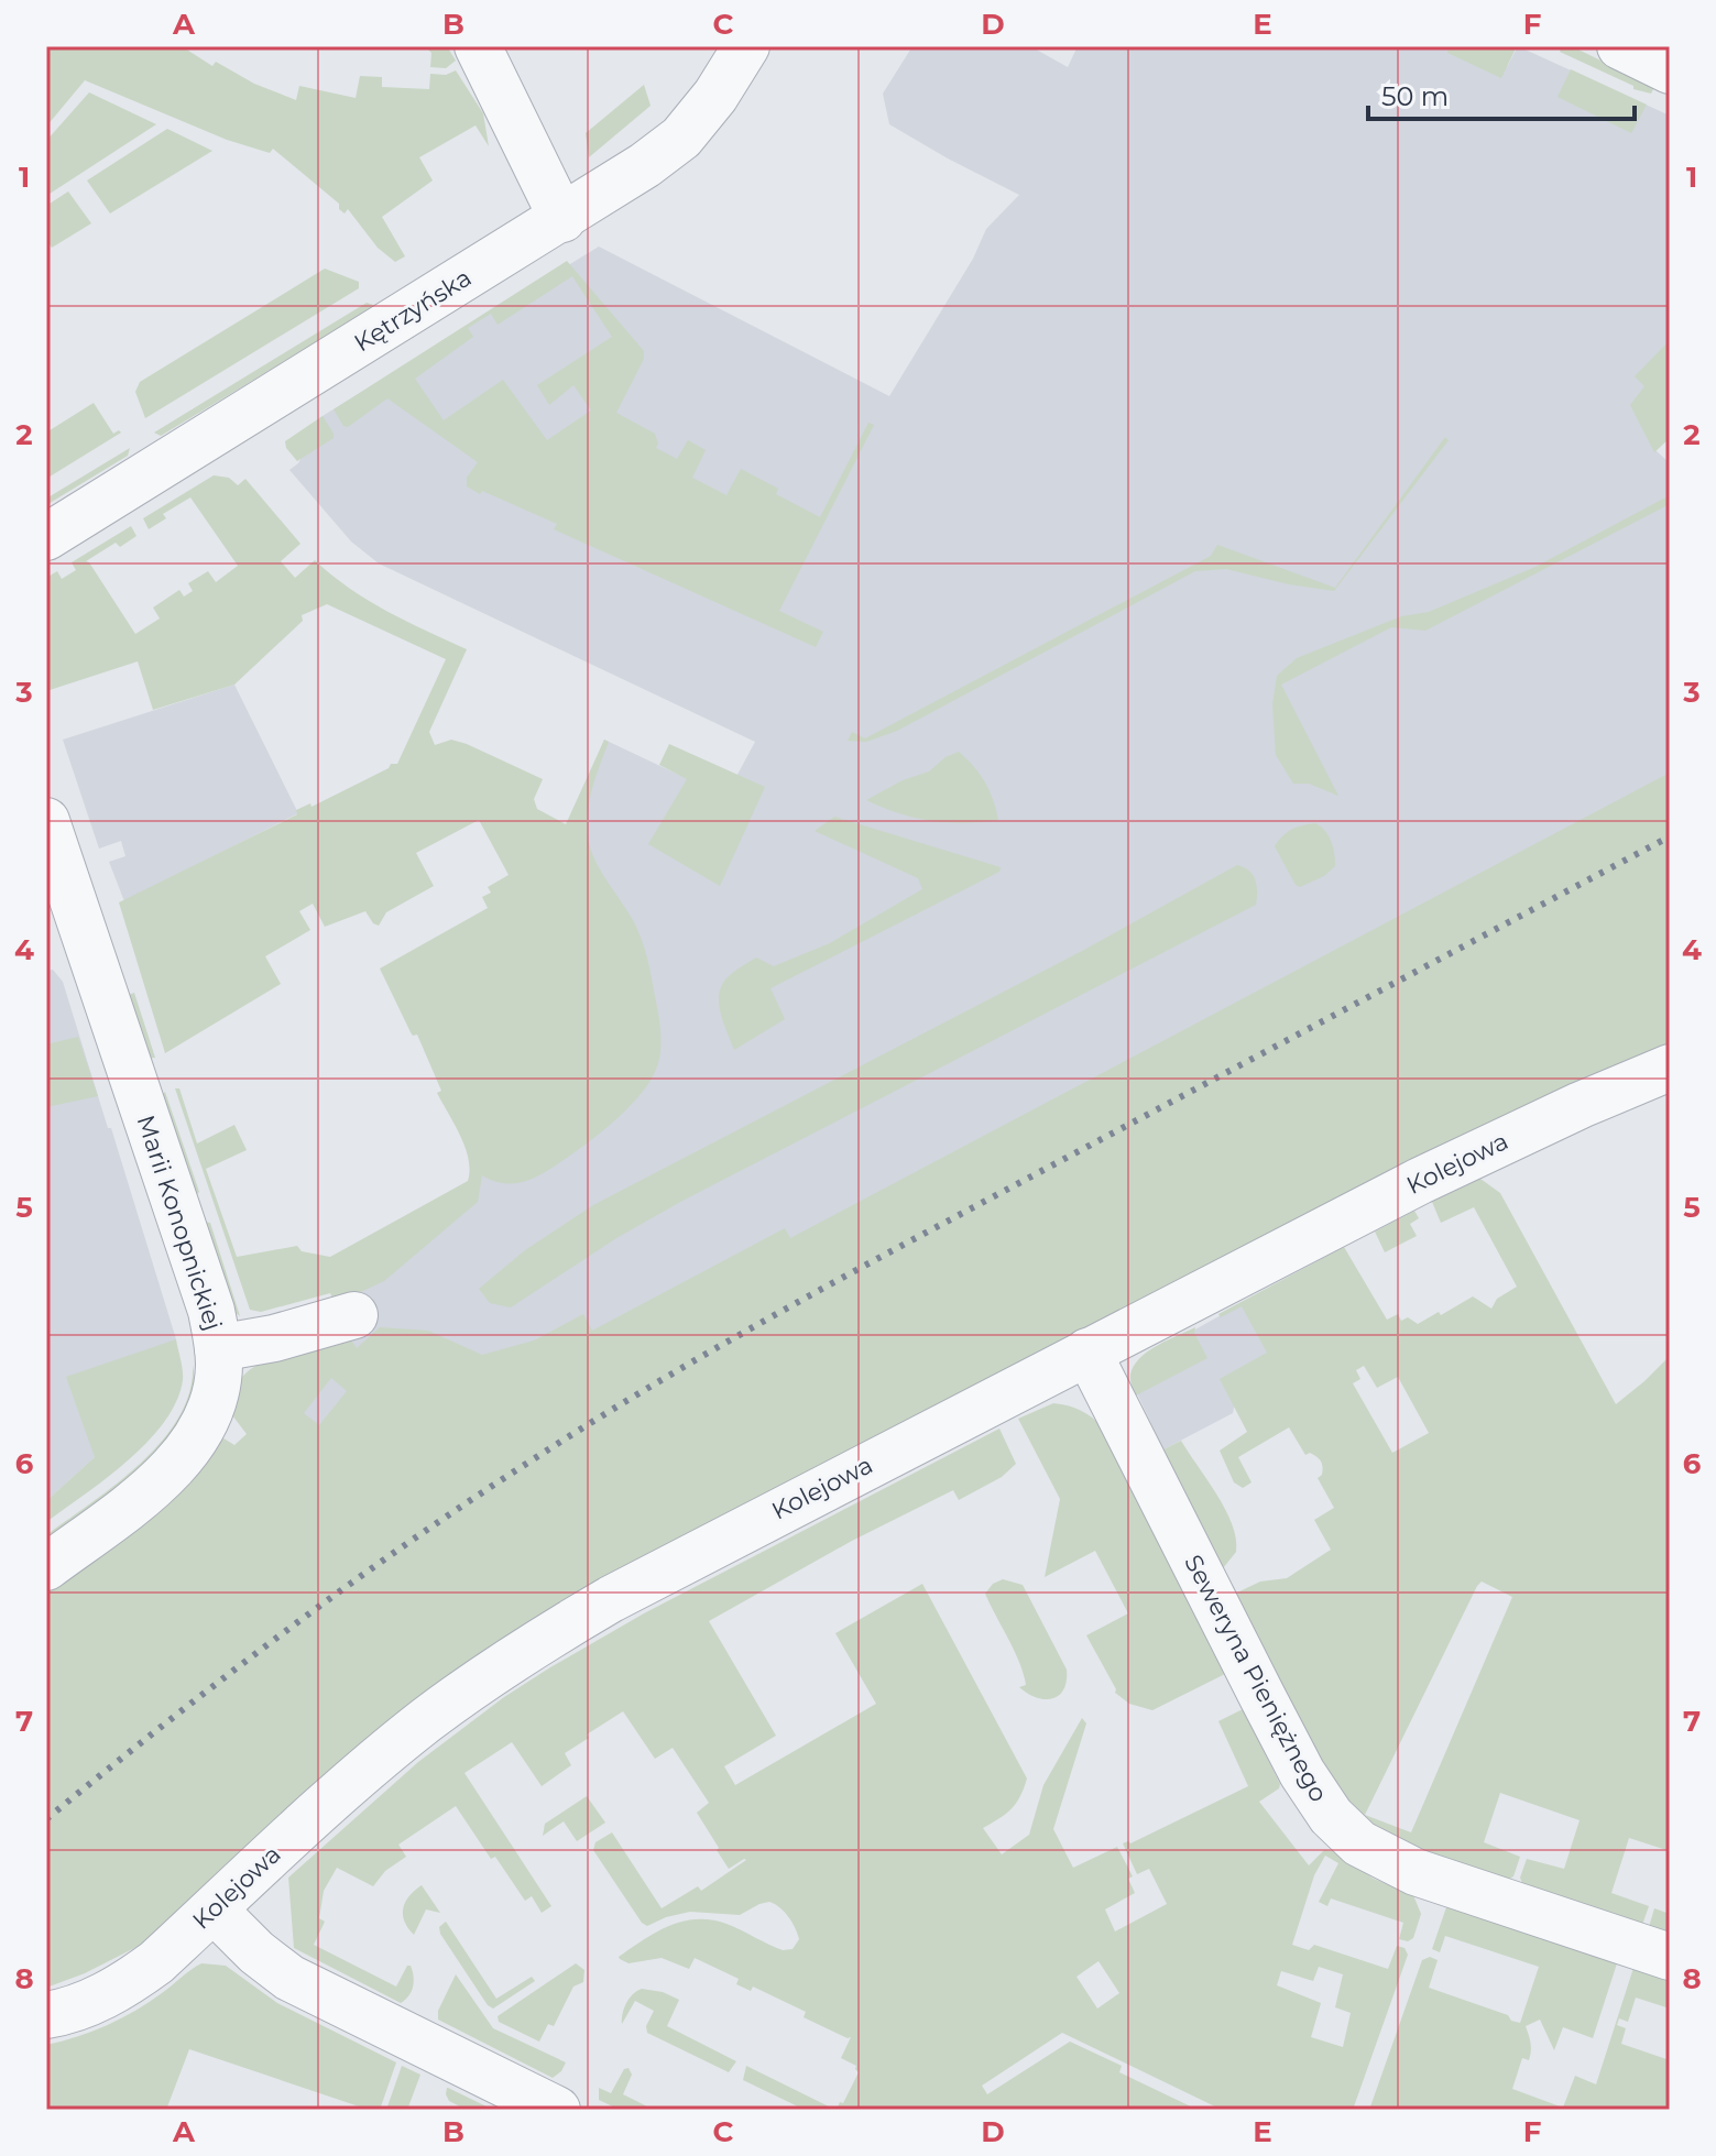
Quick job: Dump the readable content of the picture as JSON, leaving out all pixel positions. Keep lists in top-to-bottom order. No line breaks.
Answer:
{"streets":{"street":["Kętrzyńska","Kolejowa","Marii Konopnickiej","Seweryna Pieniężnego"]},"crossings":[["Kolejowa","Seweryna Pieniężnego"]],"scale_bar":"50 m","grid":{"columns":["A","B","C","D","E","F"],"rows":["1","2","3","4","5","6","7","8"]}}
